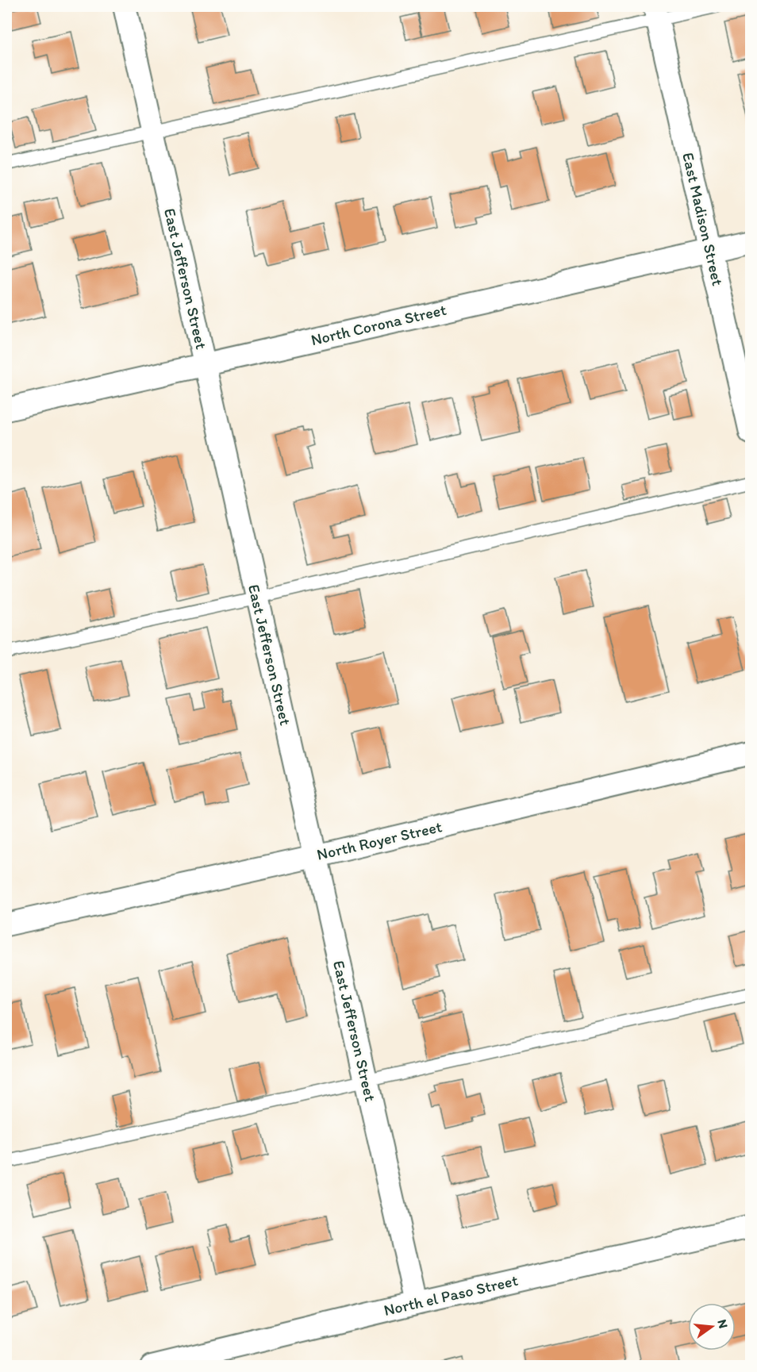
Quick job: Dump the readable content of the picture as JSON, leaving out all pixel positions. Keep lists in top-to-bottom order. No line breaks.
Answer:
{"streets":{"street":["East Madison Street","East Jefferson Street","North Corona Street","North Royer Street","North el Paso Street"]},"crossings":[["East Madison Street","North Corona Street"],["East Jefferson Street","North Corona Street"],["East Jefferson Street","North Royer Street"],["East Jefferson Street","North el Paso Street"]],"north":"right"}
